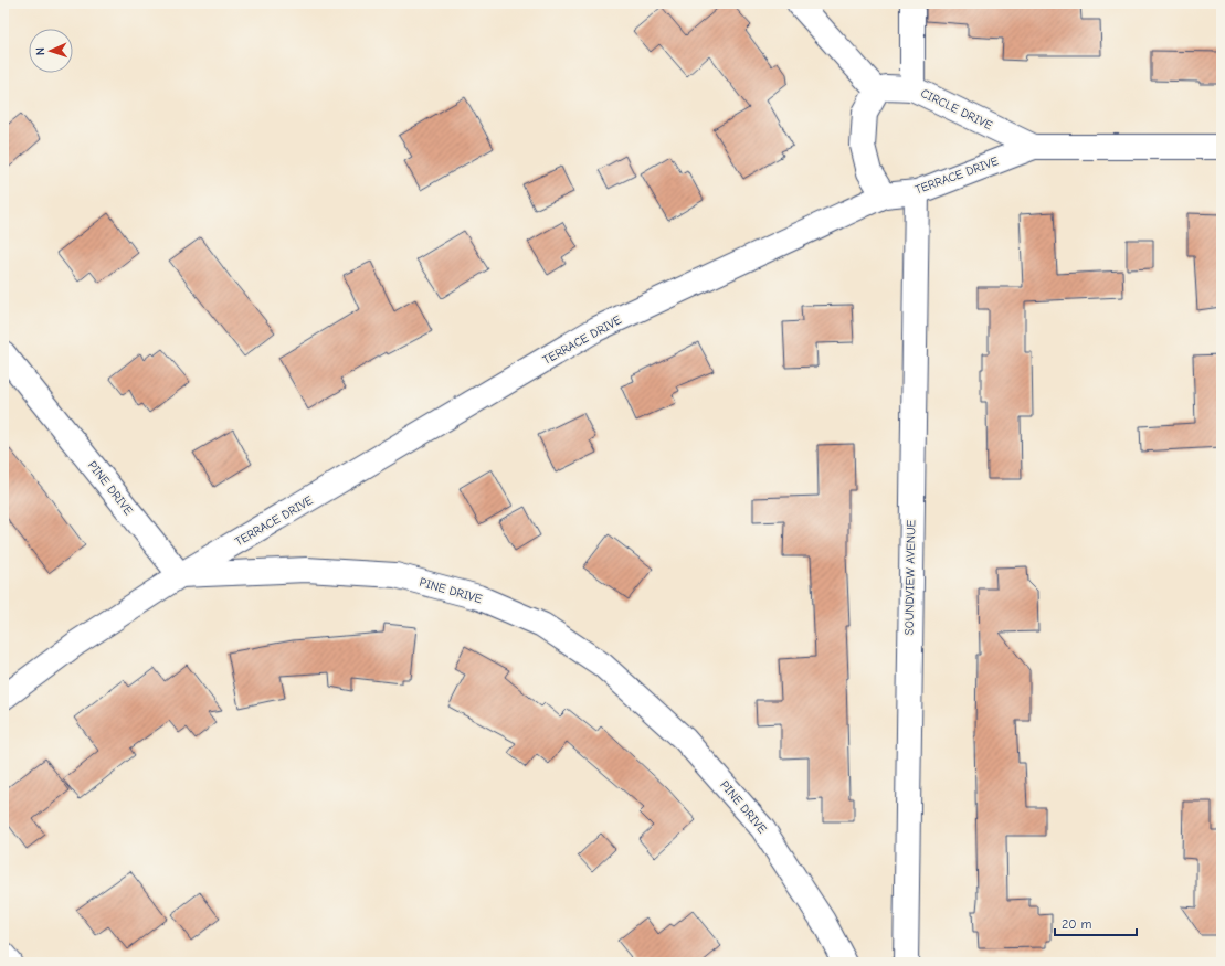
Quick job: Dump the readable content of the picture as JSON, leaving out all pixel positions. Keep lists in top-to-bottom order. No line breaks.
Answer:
{"streets":{"street":["CIRCLE DRIVE","TERRACE DRIVE","PINE DRIVE","SOUNDVIEW AVENUE"]},"crossings":[["CIRCLE DRIVE","TERRACE DRIVE"],["TERRACE DRIVE","PINE DRIVE"],["TERRACE DRIVE","SOUNDVIEW AVENUE"]],"scale_bar":"20 m","north":"left"}
